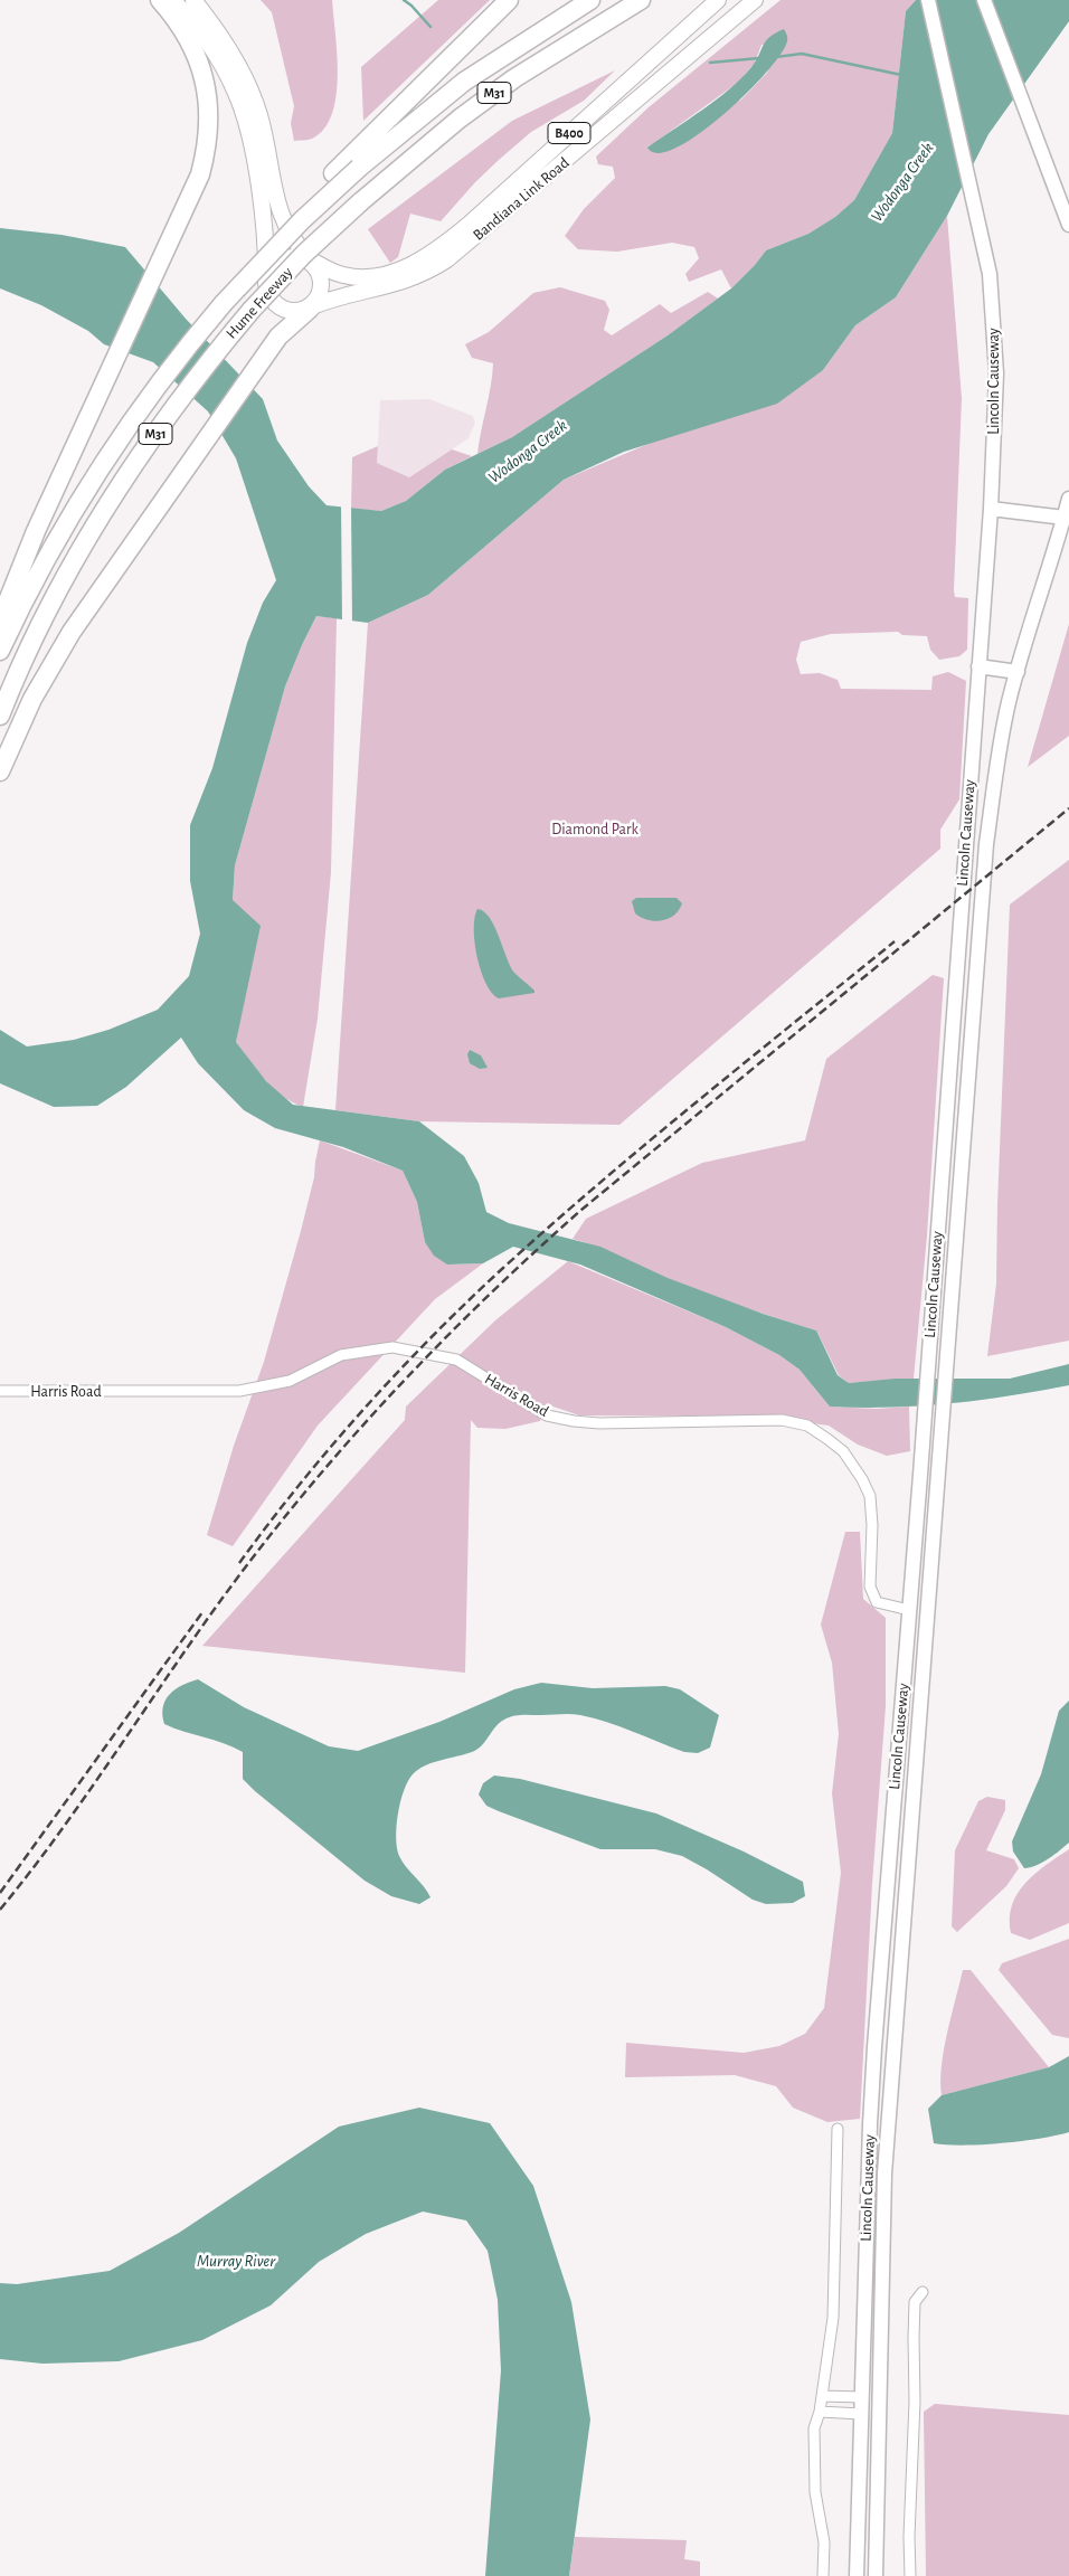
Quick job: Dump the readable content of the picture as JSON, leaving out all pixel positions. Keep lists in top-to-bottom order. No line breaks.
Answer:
{"streets":{"highway":["M31","Hume Freeway"],"main road":["B400","Bandiana Link Road","Lincoln Causeway"],"street":["Harris Road"]},"crossings":[["B400","Bandiana Link Road"],["Lincoln Causeway","Harris Road"]],"water":["Wodonga Creek","Murray River"],"parks":["Diamond Park"]}
